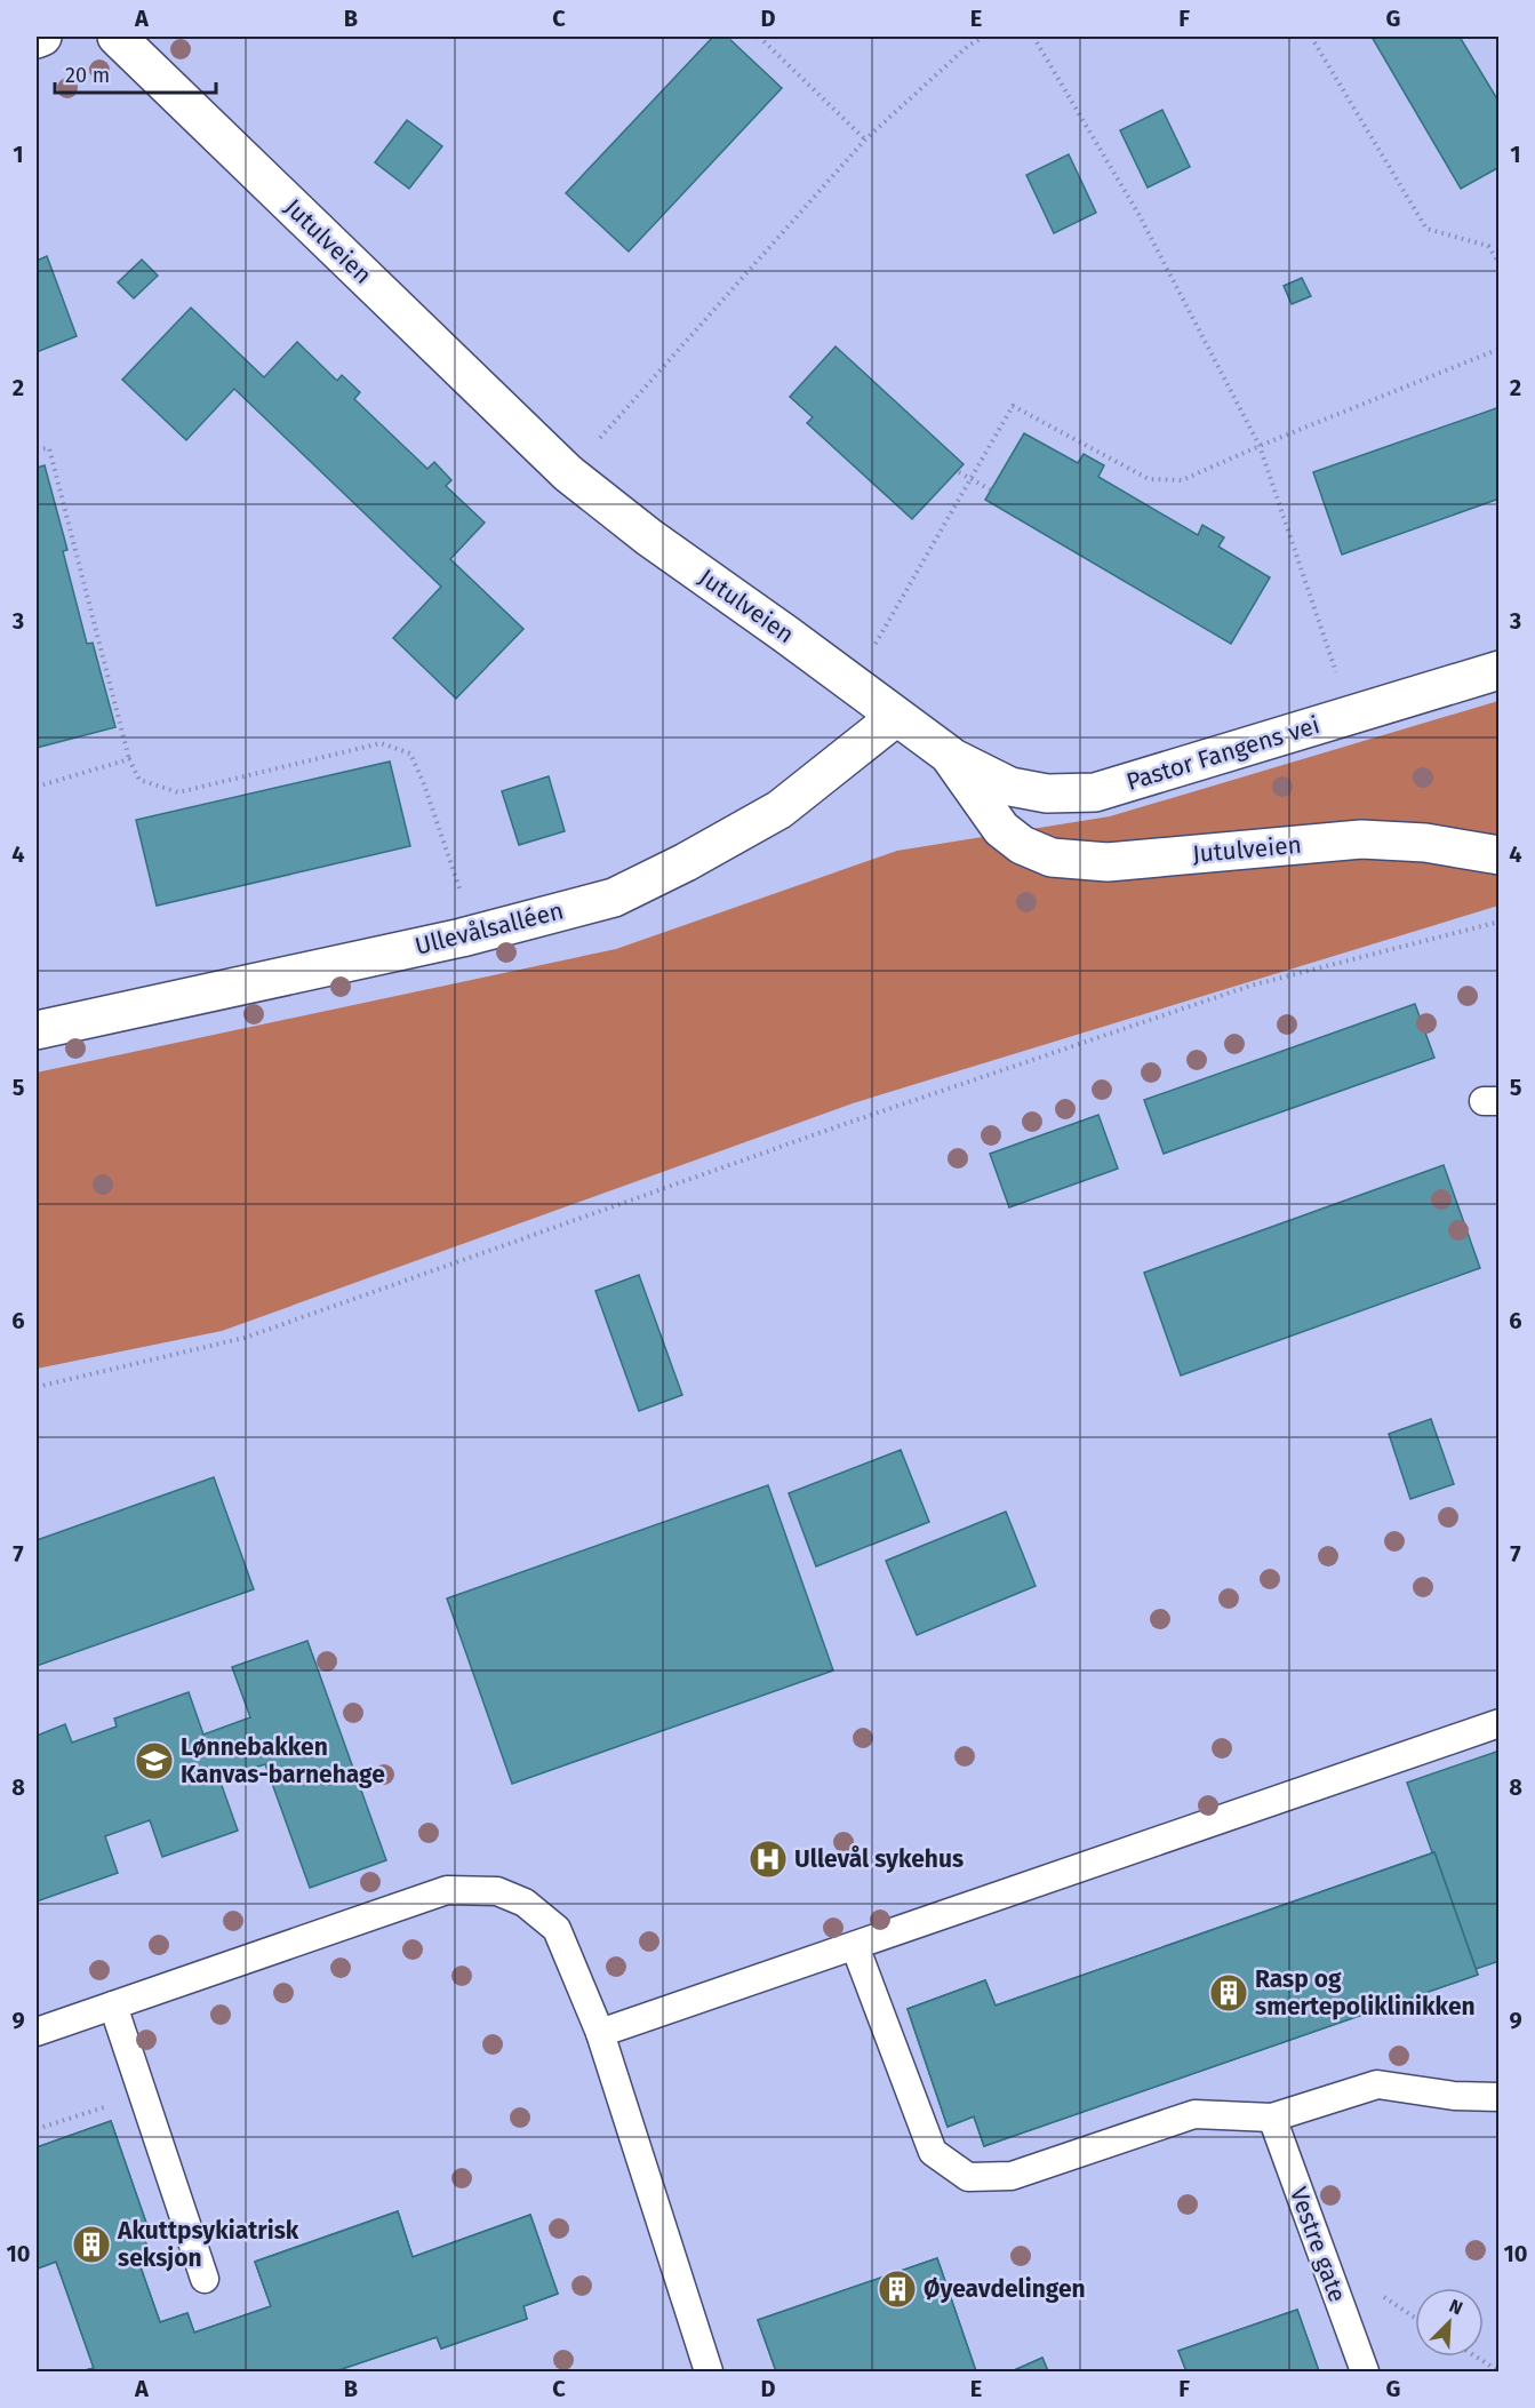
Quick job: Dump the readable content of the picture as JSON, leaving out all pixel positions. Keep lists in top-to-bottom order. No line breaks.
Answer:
{"streets":{"street":["Jutulveien","Pastor Fangens vei","Ullevålsalléen"],"lane":["Vestre gate"]},"crossings":[["Jutulveien","Pastor Fangens vei"],["Jutulveien","Ullevålsalléen"]],"places":{"school or university":["Lønnebakken Kanvas-barnehage"],"hospital":["Ullevål sykehus"],"building":["Rasp og smertepoliklinikken","Akuttpsykiatrisk seksjon","Øyeavdelingen"]},"scale_bar":"20 m","north":"top right","grid":{"columns":["A","B","C","D","E","F","G"],"rows":["1","2","3","4","5","6","7","8","9","10"]}}
